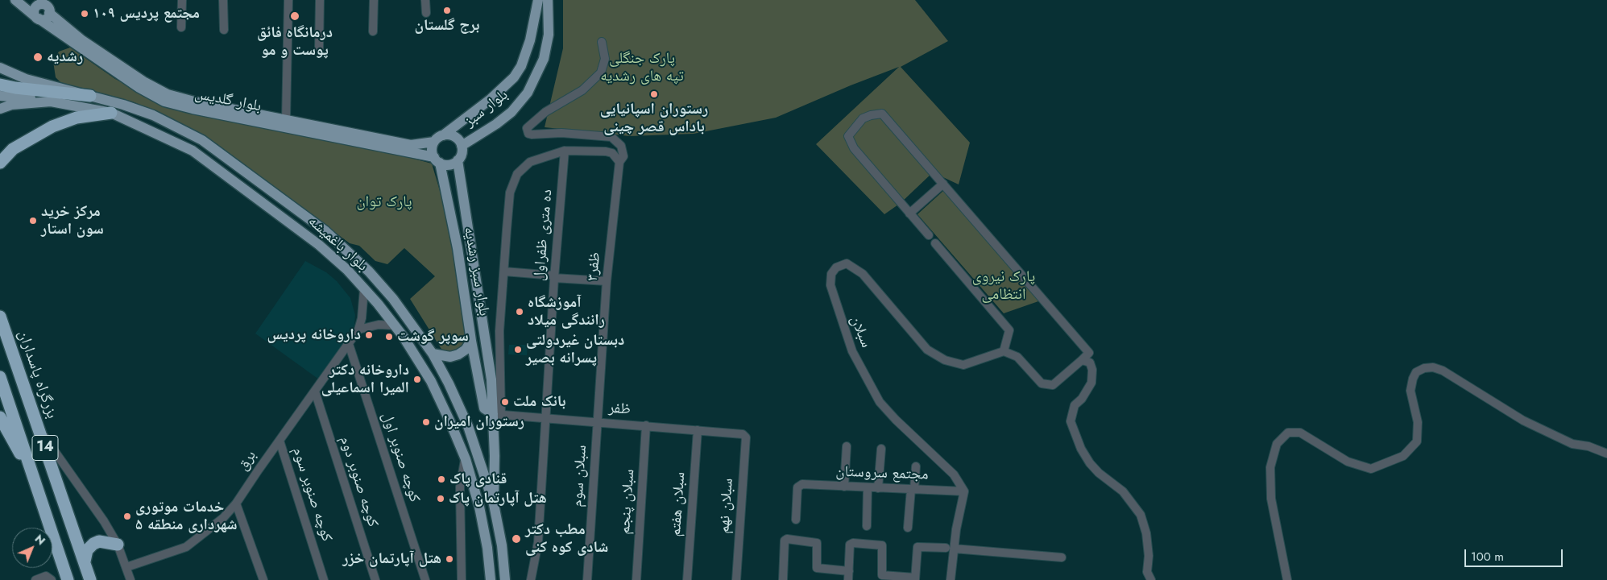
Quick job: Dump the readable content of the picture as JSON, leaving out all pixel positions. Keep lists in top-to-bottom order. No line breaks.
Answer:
{"streets":{"highway":["بزرگراه پاسداران","14"],"main road":["بلوار گلدیس","بلوار سبز","بلوار باغمیشه","بلوار سبز رشدیه"],"street":["ده متری ظفراول","ظفر۳","سبلان","ظفر","کوچه صنوبر اول","برق","مجتمع سروستان","سبلان سوم","کوچه صنوبر دوم","کوچه صنوبر سوم","سبلان پنجم","سبلان هفتم","سبلان نهم"]},"crossings":[["بلوار گلدیس","بلوار سبز"],["بلوار گلدیس","بلوار سبز رشدیه"],["بلوار سبز","بلوار سبز رشدیه"],["ده متری ظفراول","ظفر"],["ظفر۳","ظفر"],["ظفر۳","سبلان سوم"],["بلوار سبز رشدیه","ظفر"],["سبلان","مجتمع سروستان"],["ظفر","سبلان سوم"],["ظفر","سبلان پنجم"],["ظفر","سبلان هفتم"],["ظفر","سبلان نهم"],["کوچه صنوبر اول","برق"],["برق","کوچه صنوبر دوم"],["برق","کوچه صنوبر سوم"]],"parks":["پارک جنگلی تپه های رشدیه","پارک توان","پارک نیروی انتظامی"],"places":["برج گلستان","مجتمع پردیس ۱۰۹","درمانگاه فائق پوست و مو","رشدیه","رستوران اسپانیایی باداس قصر چینی","مرکز خرید سون استار","آموزشگاه رانندگی میلاد","داروخانه پردیس","سوپر گوشت","دبستان غیردولتی پسرانه بصیر","داروخانه دکتر المیرا اسماعیلی","بانک ملت","رستوران امیران","قنادی پاک","هتل آپارتمان پاک","خدمات موتوری شهرداری منطقه ۵","مطب دکتر شادی کوه کنی","هتل آپارتمان خزر"],"scale_bar":"100 m","north":"top right"}
